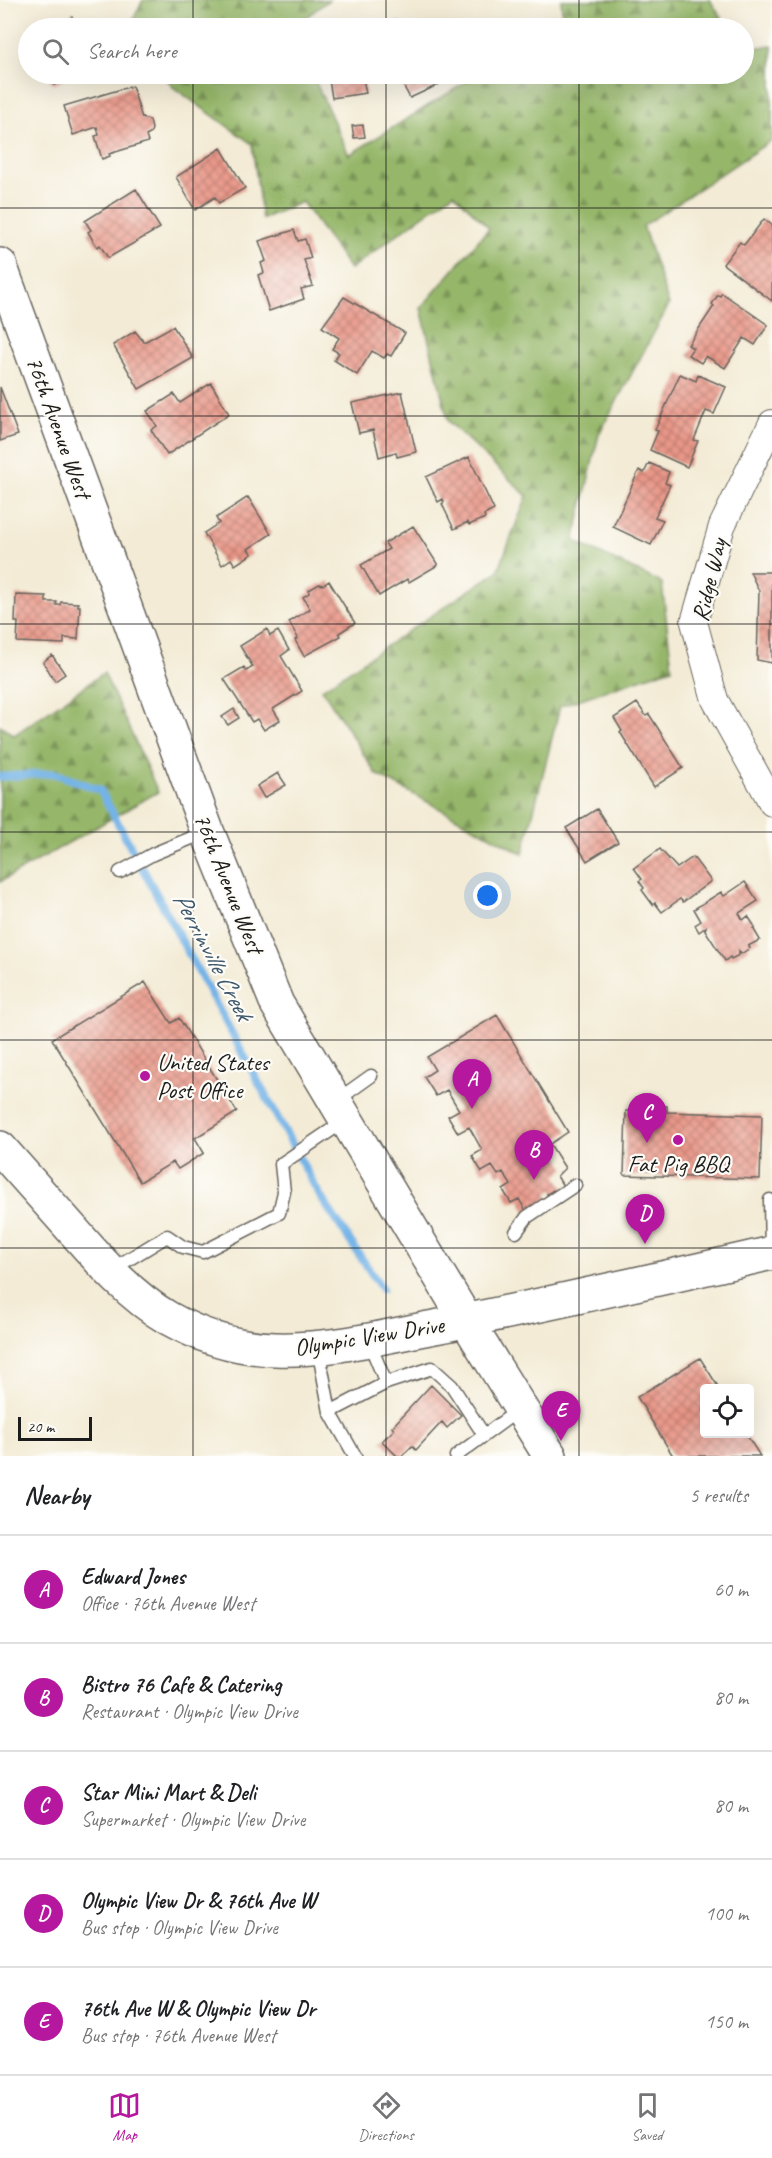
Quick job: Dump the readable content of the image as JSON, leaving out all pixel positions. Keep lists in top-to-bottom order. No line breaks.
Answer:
{"streets":{"street":["76th Avenue West","Ridge Way","Olympic View Drive"]},"crossings":[["76th Avenue West","Olympic View Drive"]],"water":["Perrinville Creek"],"places":["United States Post Office","Fat Pig BBQ"],"scale_bar":"20 m","page":{"search":"Search here","pins":["A","C","B","D","E"],"scale":"20 m","heading":["Nearby","5 results"],"list":[{"mark":"A","name":"Edward Jones","note":"Office · 76th Avenue West","value":"60 m"},{"mark":"B","name":"Bistro 76 Cafe & Catering","note":"Restaurant · Olympic View Drive","value":"80 m"},{"mark":"C","name":"Star Mini Mart & Deli","note":"Supermarket · Olympic View Drive","value":"80 m"},{"mark":"D","name":"Olympic View Dr & 76th Ave W","note":"Bus stop · Olympic View Drive","value":"100 m"},{"mark":"E","name":"76th Ave W & Olympic View Dr","note":"Bus stop · 76th Avenue West","value":"150 m"}],"nav":["Map","Directions","Saved"]}}
